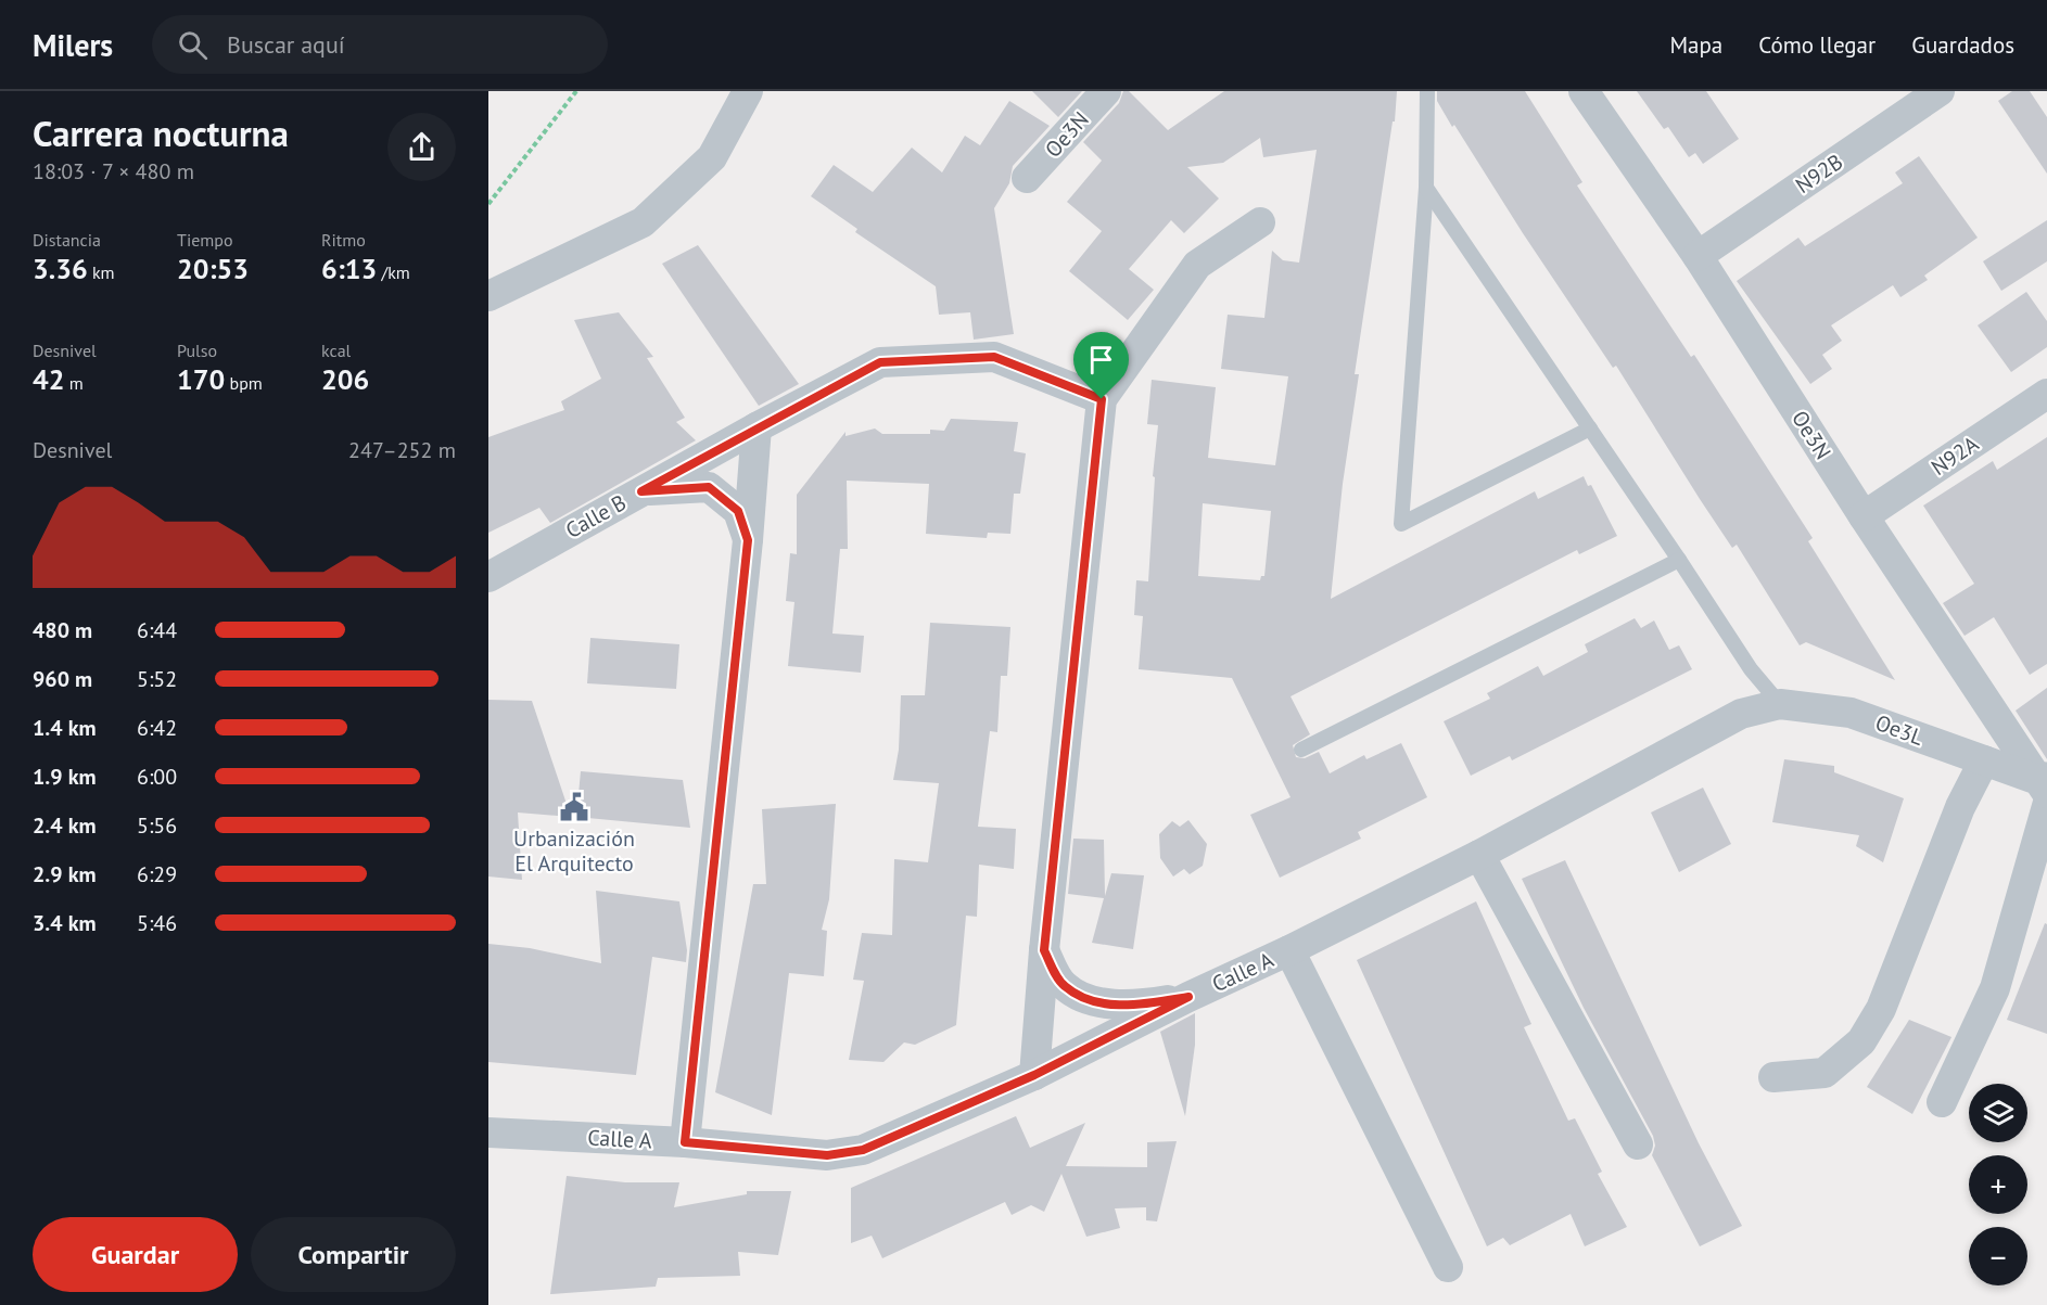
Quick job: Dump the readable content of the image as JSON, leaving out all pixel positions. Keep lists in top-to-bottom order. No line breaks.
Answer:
{"streets":{"street":["Oe3N","N92B","N92A","Calle B","Oe3L","Calle A"]},"crossings":[["Oe3N","N92B"],["Oe3N","N92A"],["Oe3N","Oe3L"],["Oe3L","Calle A"]],"places":{"public building":["Urbanización El Arquitecto"]},"page":{"header":"Milers","search":"Buscar aquí","nav":["Mapa","Cómo llegar","Guardados"],"heading":["Carrera nocturna","18:03 · 7 × 480 m"],"stats":[["Distancia","3.36 km"],["Tiempo","20:53"],["Ritmo","6:13 /km"],["Desnivel","42 m"],["Pulso","170 bpm"],["kcal","206"]],"chart":["Desnivel","247–252 m"],"list":[{"name":"480 m","note":"6:44"},{"name":"960 m","note":"5:52"},{"name":"1.4 km","note":"6:42"},{"name":"1.9 km","note":"6:00"},{"name":"2.4 km","note":"5:56"},{"name":"2.9 km","note":"6:29"},{"name":"3.4 km","note":"5:46"}],"map_buttons":["+","−"],"buttons":["Guardar","Compartir"]}}
